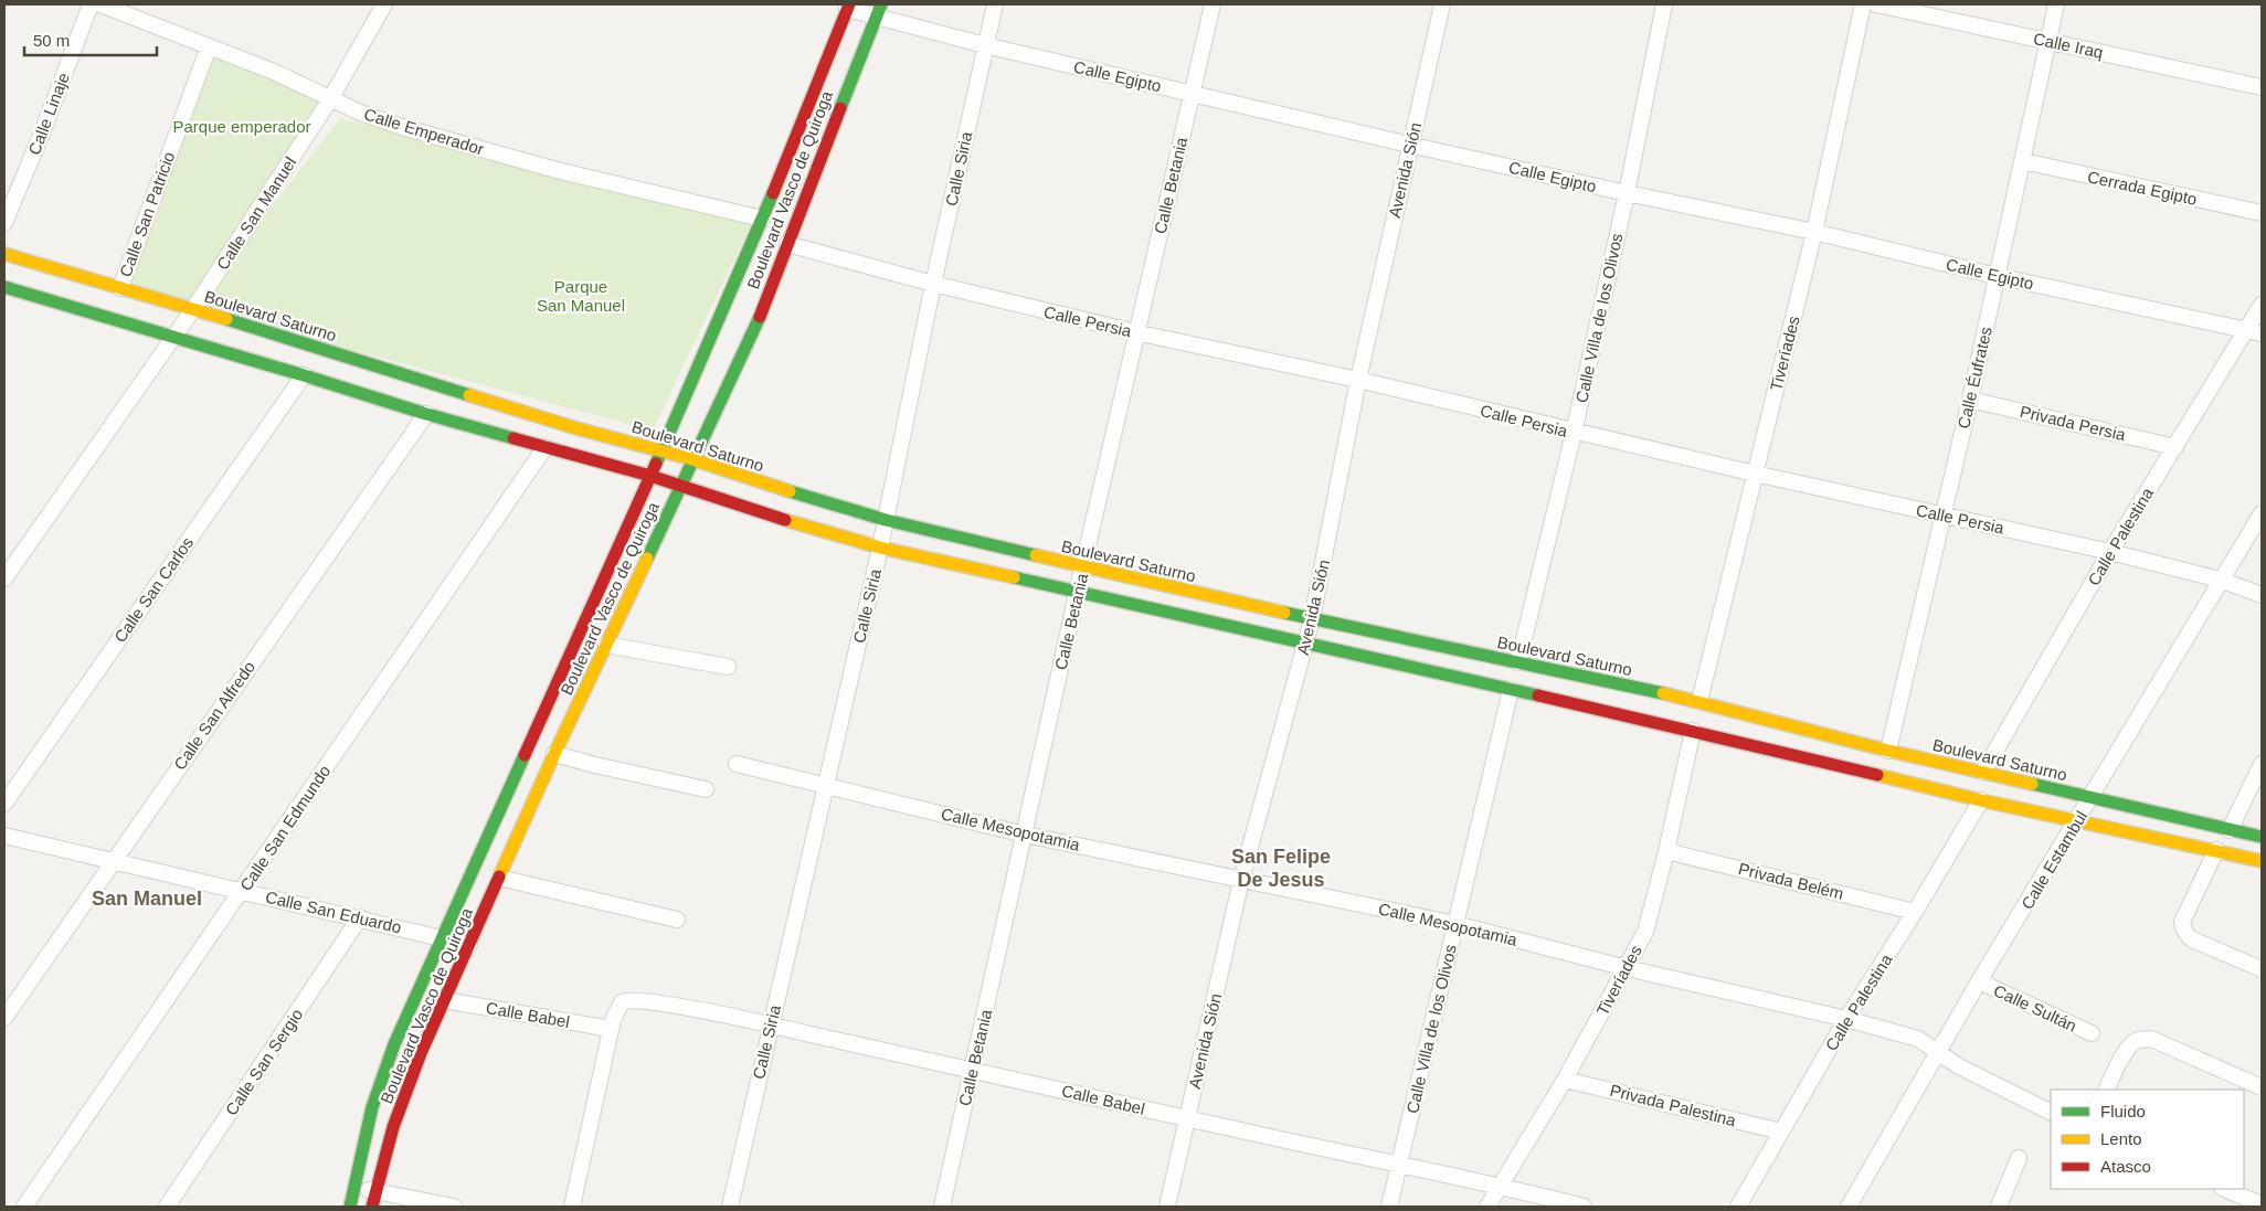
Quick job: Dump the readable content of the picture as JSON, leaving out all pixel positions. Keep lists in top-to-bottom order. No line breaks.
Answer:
{"streets":{"street":["Calle Iraq","Calle Egipto","Calle Linaje","Calle Emperador","Calle Siria","Avenida Sión","Calle Betania","Cerrada Egipto","Boulevard Vasco de Quiroga","Calle San Manuel","Calle San Patricio","Boulevard Saturno","Calle Villa de los Olivos","Calle Persia","Tiveríades","Calle Éufrates","Privada Persia","Calle Palestina","Calle San Carlos","Calle San Alfredo","Calle San Edmundo","Calle Mesopotamia","Calle Estambul","Privada Belém","Calle San Eduardo","Calle Sultán","Calle Babel","Calle San Sergio","Privada Palestina"]},"crossings":[["Calle Iraq","Calle Éufrates"],["Calle Egipto","Calle Siria"],["Calle Egipto","Avenida Sión"],["Calle Egipto","Calle Betania"],["Calle Egipto","Boulevard Vasco de Quiroga"],["Calle Egipto","Calle Villa de los Olivos"],["Calle Egipto","Tiveríades"],["Calle Egipto","Calle Éufrates"],["Calle Egipto","Calle Palestina"],["Calle Emperador","Boulevard Vasco de Quiroga"],["Calle Emperador","Calle San Manuel"],["Calle Emperador","Calle San Patricio"],["Calle Siria","Boulevard Saturno"],["Calle Siria","Calle Persia"],["Calle Siria","Calle Mesopotamia"],["Calle Siria","Calle Babel"],["Avenida Sión","Boulevard Saturno"],["Avenida Sión","Calle Persia"],["Avenida Sión","Calle Mesopotamia"],["Avenida Sión","Calle Babel"],["Calle Betania","Boulevard Saturno"],["Calle Betania","Calle Persia"],["Calle Betania","Calle Mesopotamia"],["Calle Betania","Calle Babel"],["Cerrada Egipto","Calle Éufrates"],["Boulevard Vasco de Quiroga","Boulevard Saturno"],["Boulevard Vasco de Quiroga","Calle Persia"],["Boulevard Vasco de Quiroga","Calle San Eduardo"],["Boulevard Vasco de Quiroga","Calle Babel"],["Calle San Manuel","Boulevard Saturno"],["Calle San Patricio","Boulevard Saturno"],["Boulevard Saturno","Calle Villa de los Olivos"],["Boulevard Saturno","Tiveríades"],["Boulevard Saturno","Calle Éufrates"],["Boulevard Saturno","Calle Palestina"],["Boulevard Saturno","Calle Estambul"],["Calle Villa de los Olivos","Calle Persia"],["Calle Villa de los Olivos","Calle Mesopotamia"],["Calle Villa de los Olivos","Calle Babel"],["Calle Persia","Tiveríades"],["Calle Persia","Calle Éufrates"],["Calle Persia","Calle Palestina"],["Calle Persia","Calle Estambul"],["Tiveríades","Calle Mesopotamia"],["Tiveríades","Privada Belém"],["Tiveríades","Calle Babel"],["Tiveríades","Privada Palestina"],["Calle Éufrates","Privada Persia"],["Privada Persia","Calle Palestina"],["Calle Palestina","Calle Mesopotamia"],["Calle Palestina","Privada Belém"],["Calle Palestina","Privada Palestina"],["Calle San Alfredo","Calle San Eduardo"],["Calle San Edmundo","Calle San Eduardo"],["Calle Mesopotamia","Calle Estambul"],["Calle Estambul","Calle Sultán"],["Calle San Eduardo","Calle San Sergio"]],"districts":["San Felipe De Jesus","San Manuel"],"parks":["Parque emperador","Parque San Manuel"],"legend":["Fluido","Lento","Atasco"],"scale_bar":"50 m"}
